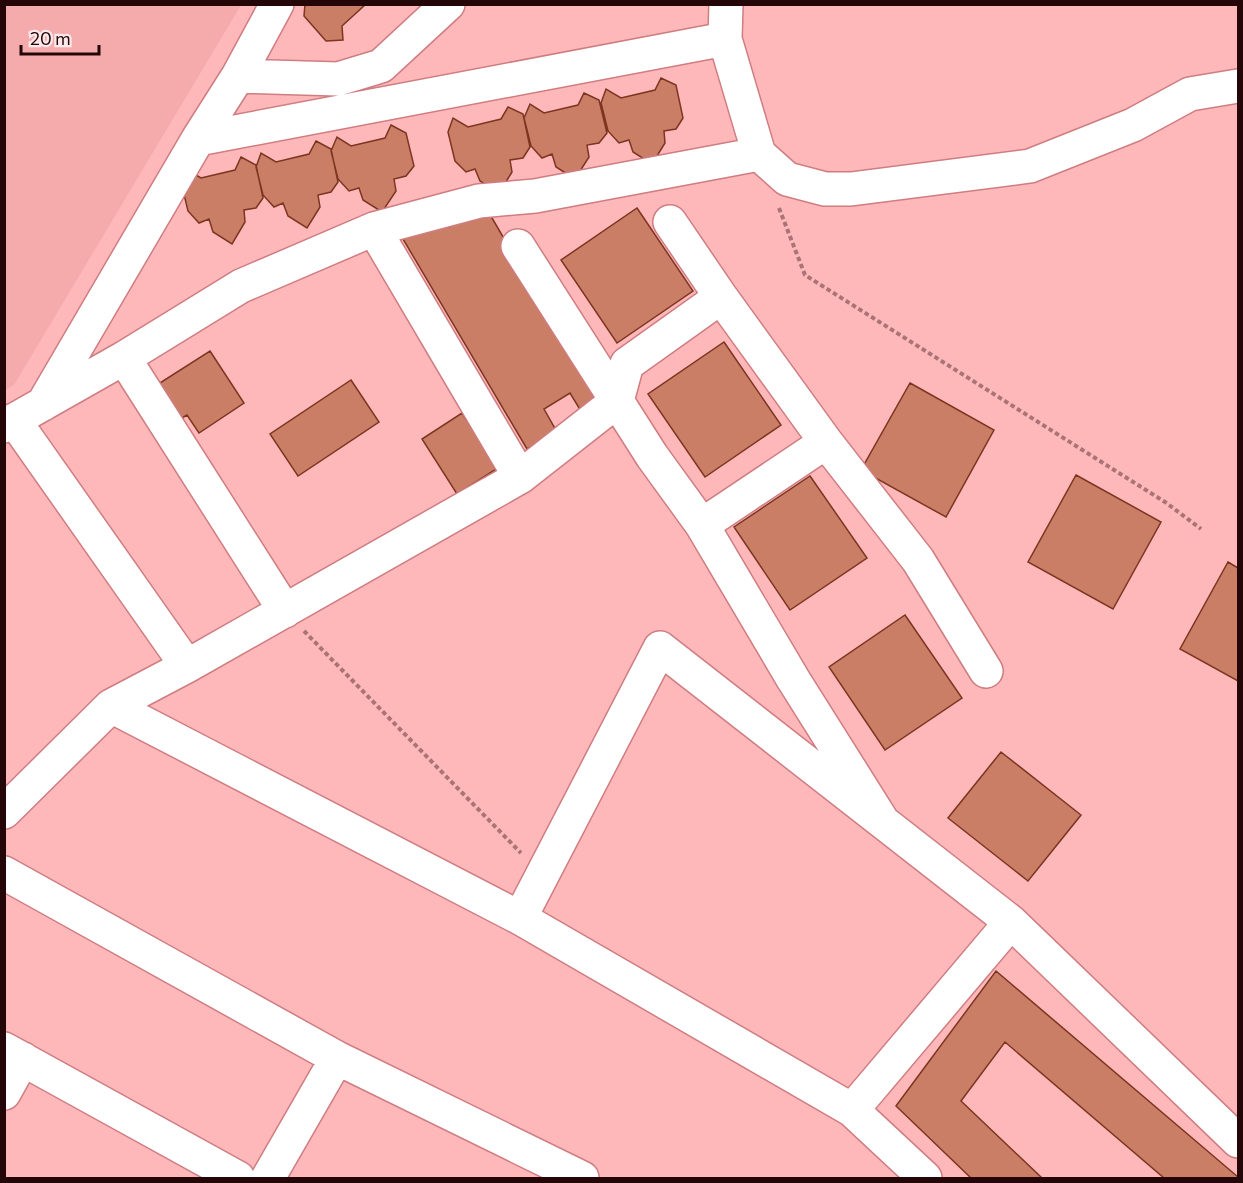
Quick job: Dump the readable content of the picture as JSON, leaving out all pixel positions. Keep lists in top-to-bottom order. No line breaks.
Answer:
{"scale_bar":"20 m"}
